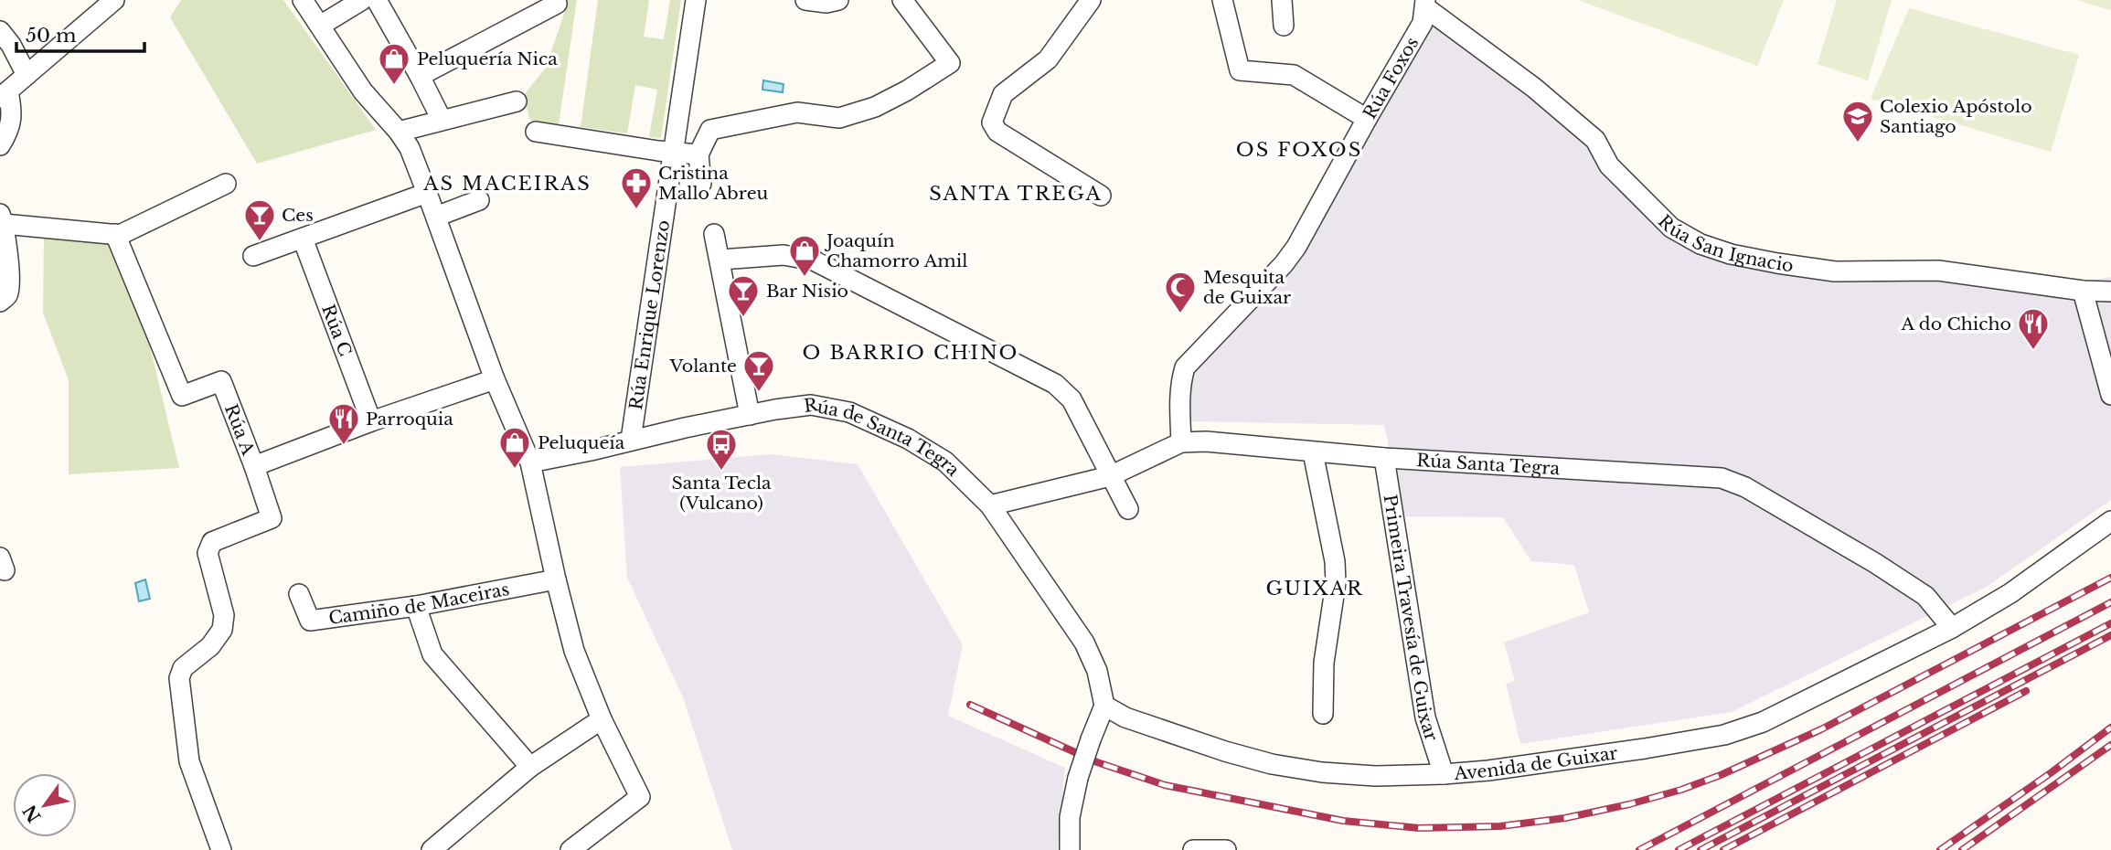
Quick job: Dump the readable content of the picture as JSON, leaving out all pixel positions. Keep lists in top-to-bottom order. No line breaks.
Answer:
{"streets":{"street":["Rúa Foxos","Rúa San Ignacio","Rúa Enrique Lorenzo","Rúa C","Rúa A","Rúa de Santa Tegra","Rúa Santa Tegra","Camiño de Maceiras","Primeira Travesía de Guixar","Avenida de Guixar"]},"crossings":[["Rúa Foxos","Rúa San Ignacio"],["Rúa Foxos","Rúa Santa Tegra"],["Rúa Enrique Lorenzo","Rúa de Santa Tegra"],["Rúa de Santa Tegra","Rúa Santa Tegra"],["Rúa de Santa Tegra","Avenida de Guixar"],["Rúa Santa Tegra","Primeira Travesía de Guixar"],["Rúa Santa Tegra","Avenida de Guixar"],["Primeira Travesía de Guixar","Avenida de Guixar"]],"districts":["OS FOXOS","AS MACEIRAS","SANTA TREGA","O BARRIO CHINO","GUIXAR"],"places":{"shop":["Peluquería Nica","Joaquín Chamorro Amil","Peluqueía"],"school or university":["Colexio Apóstolo Santiago"],"pharmacy":["Cristina Mallo Abreu"],"bar":["Ces","Bar Nisio","Volante"],"mosque":["Mesquita de Guixar"],"restaurant":["A do Chicho","Parroquia"],"bus stop":["Santa Tecla (Vulcano)"]},"scale_bar":"50 m","north":"bottom left"}
